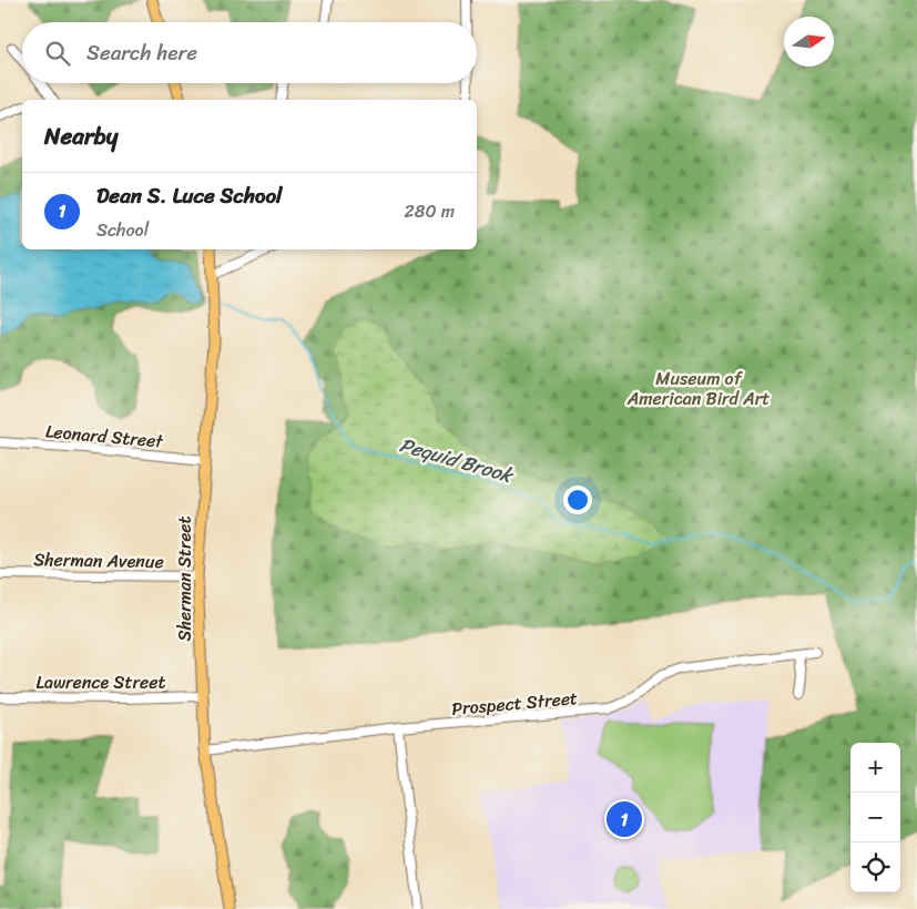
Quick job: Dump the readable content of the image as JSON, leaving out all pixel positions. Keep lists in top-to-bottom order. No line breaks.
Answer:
{"streets":{"main road":["Sherman Street"],"street":["Leonard Street","Sherman Avenue","Lawrence Street","Prospect Street"]},"crossings":[["Leonard Street","Sherman Street"],["Sherman Avenue","Sherman Street"],["Sherman Street","Lawrence Street"],["Sherman Street","Prospect Street"]],"water":["Pequid Brook"],"parks":["Museum of American Bird Art"],"north":"right","page":{"search":"Search here","heading":"Nearby","list":[{"mark":"1","name":"Dean S. Luce School","note":"School","value":"280 m"}],"map_buttons":["+","−"],"pins":"1"}}
